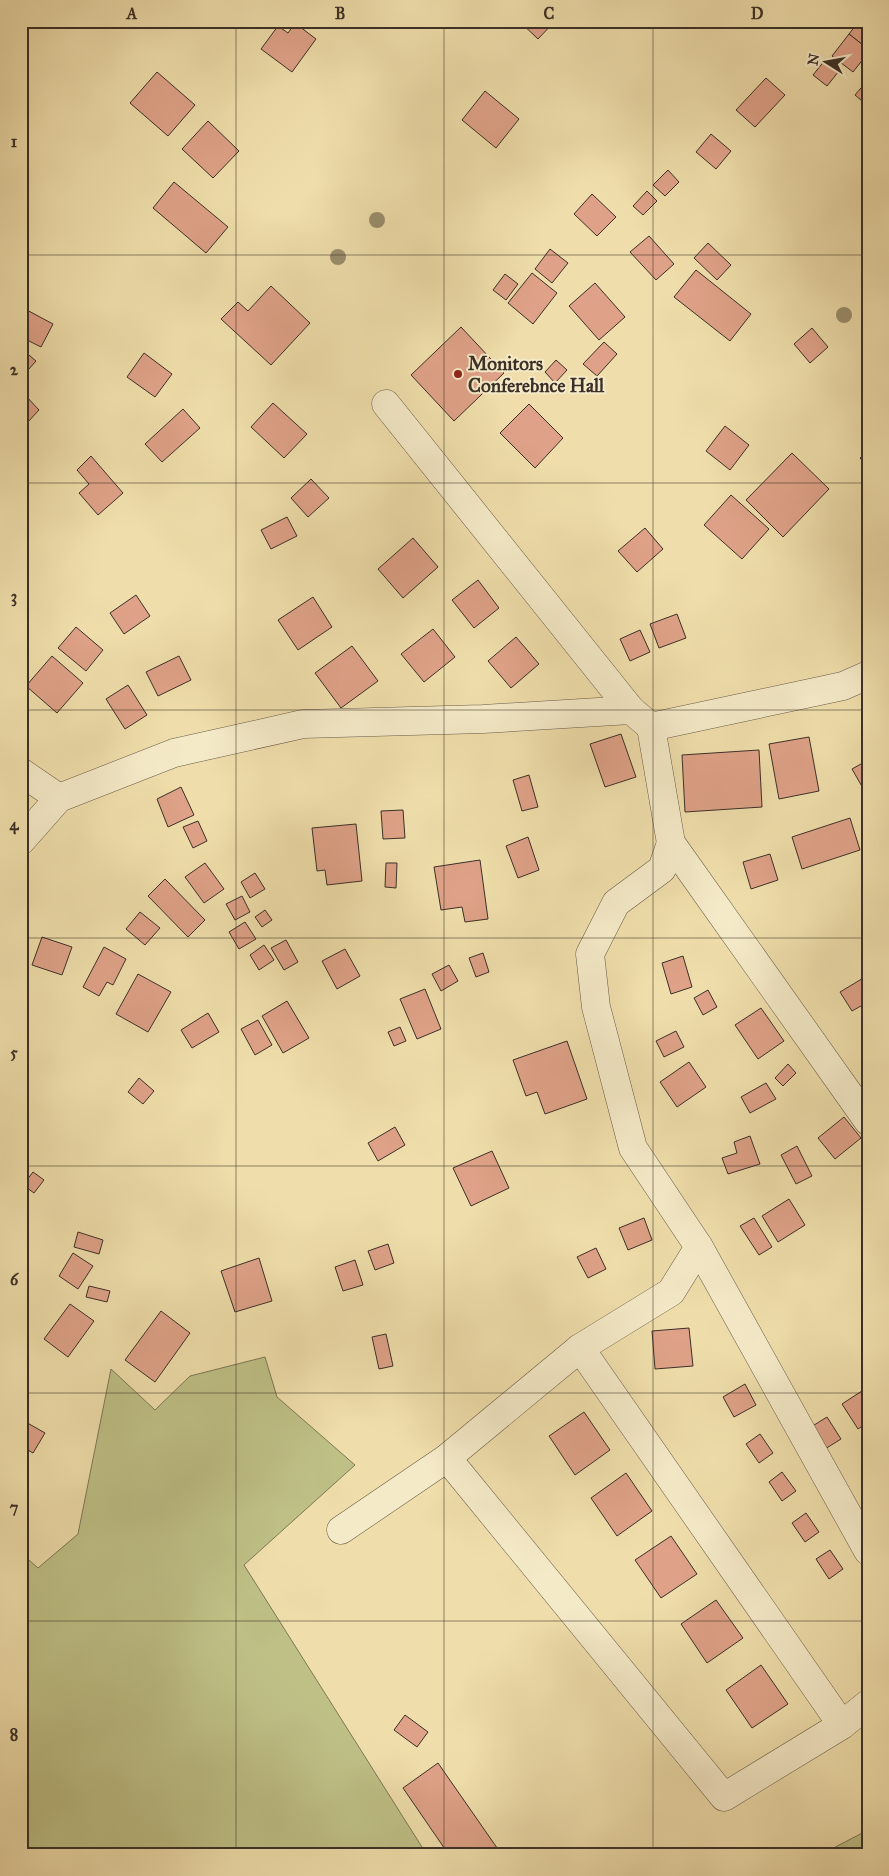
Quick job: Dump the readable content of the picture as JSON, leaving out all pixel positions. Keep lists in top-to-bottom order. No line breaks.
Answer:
{"places":["Monitors Conferebnce Hall"],"north":"left","grid":{"columns":["A","B","C","D"],"rows":["1","2","3","4","5","6","7","8"]}}
